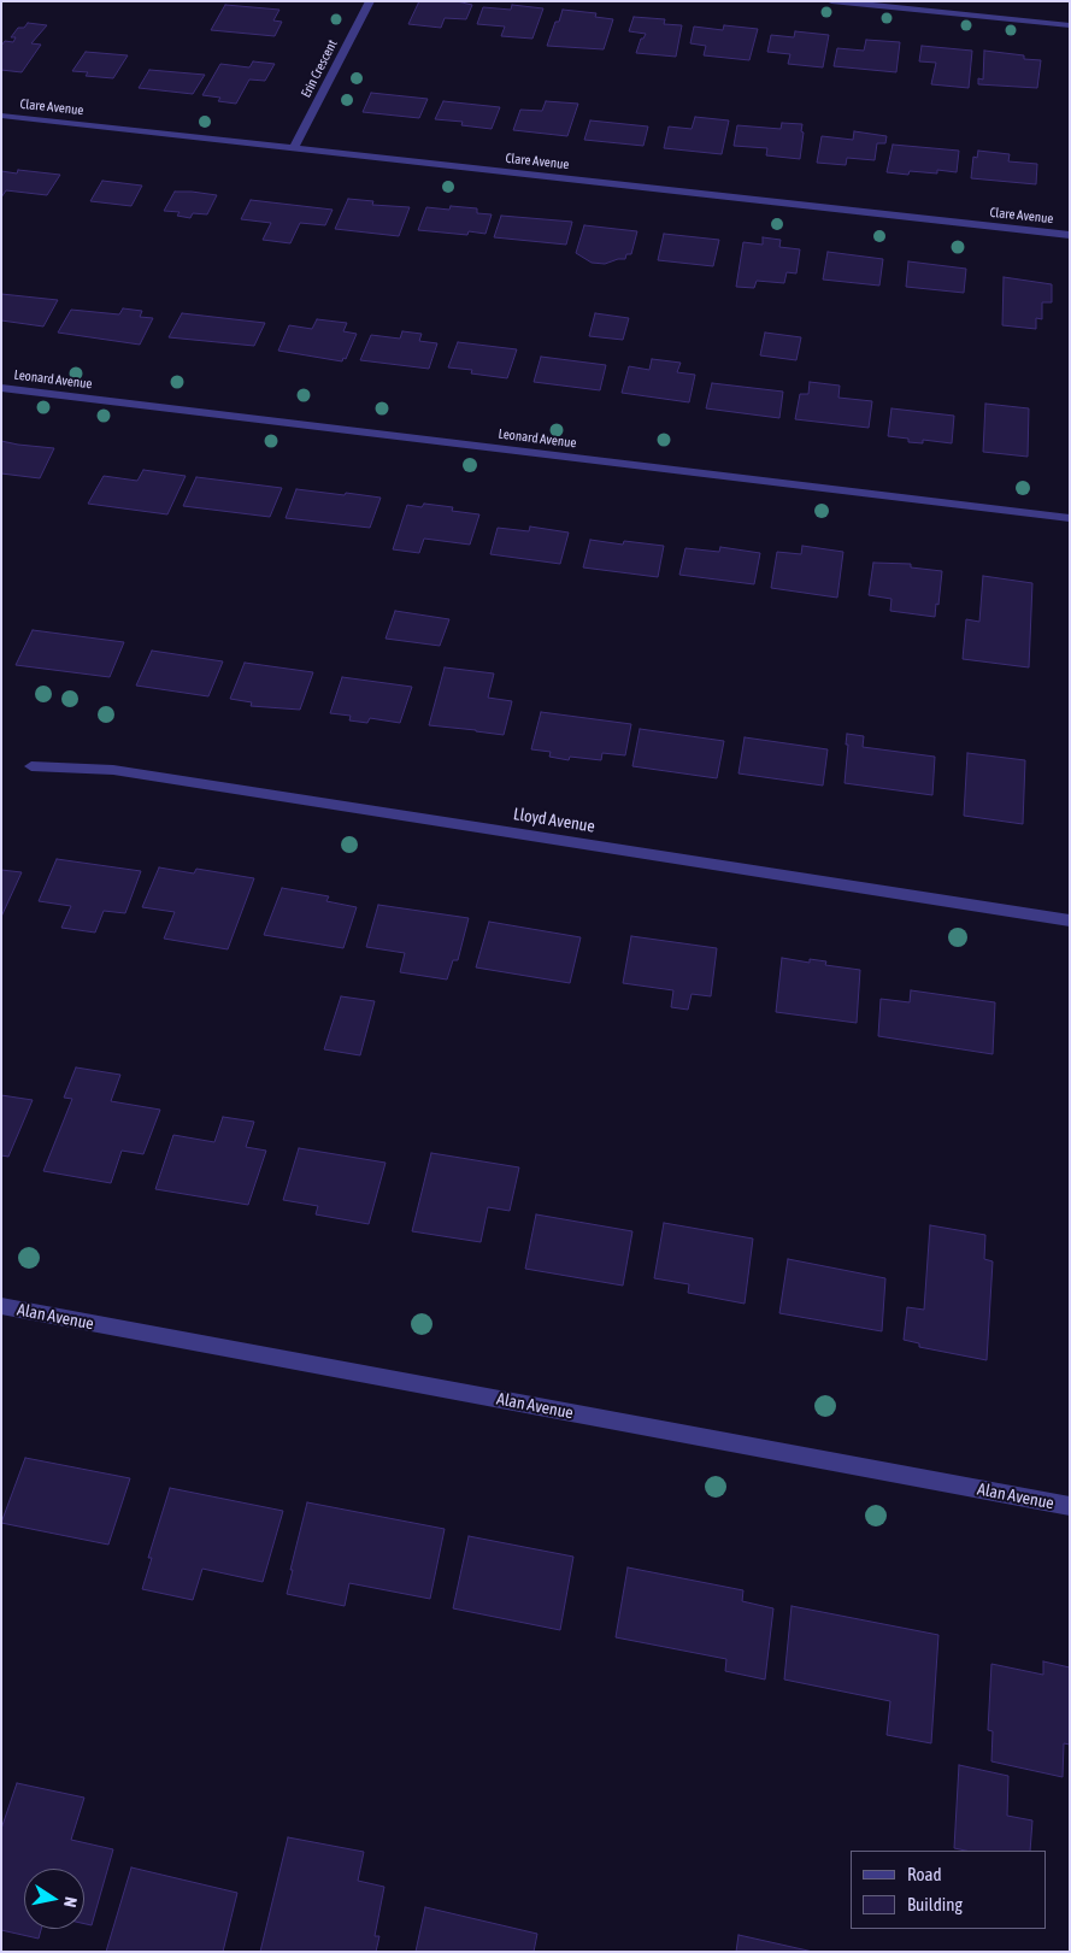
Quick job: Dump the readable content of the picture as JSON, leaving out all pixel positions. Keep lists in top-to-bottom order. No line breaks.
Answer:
{"streets":{"street":["Erin Crescent","Clare Avenue","Leonard Avenue","Lloyd Avenue","Alan Avenue"]},"crossings":[["Erin Crescent","Clare Avenue"]],"legend":["Road","Building"],"north":"right"}
